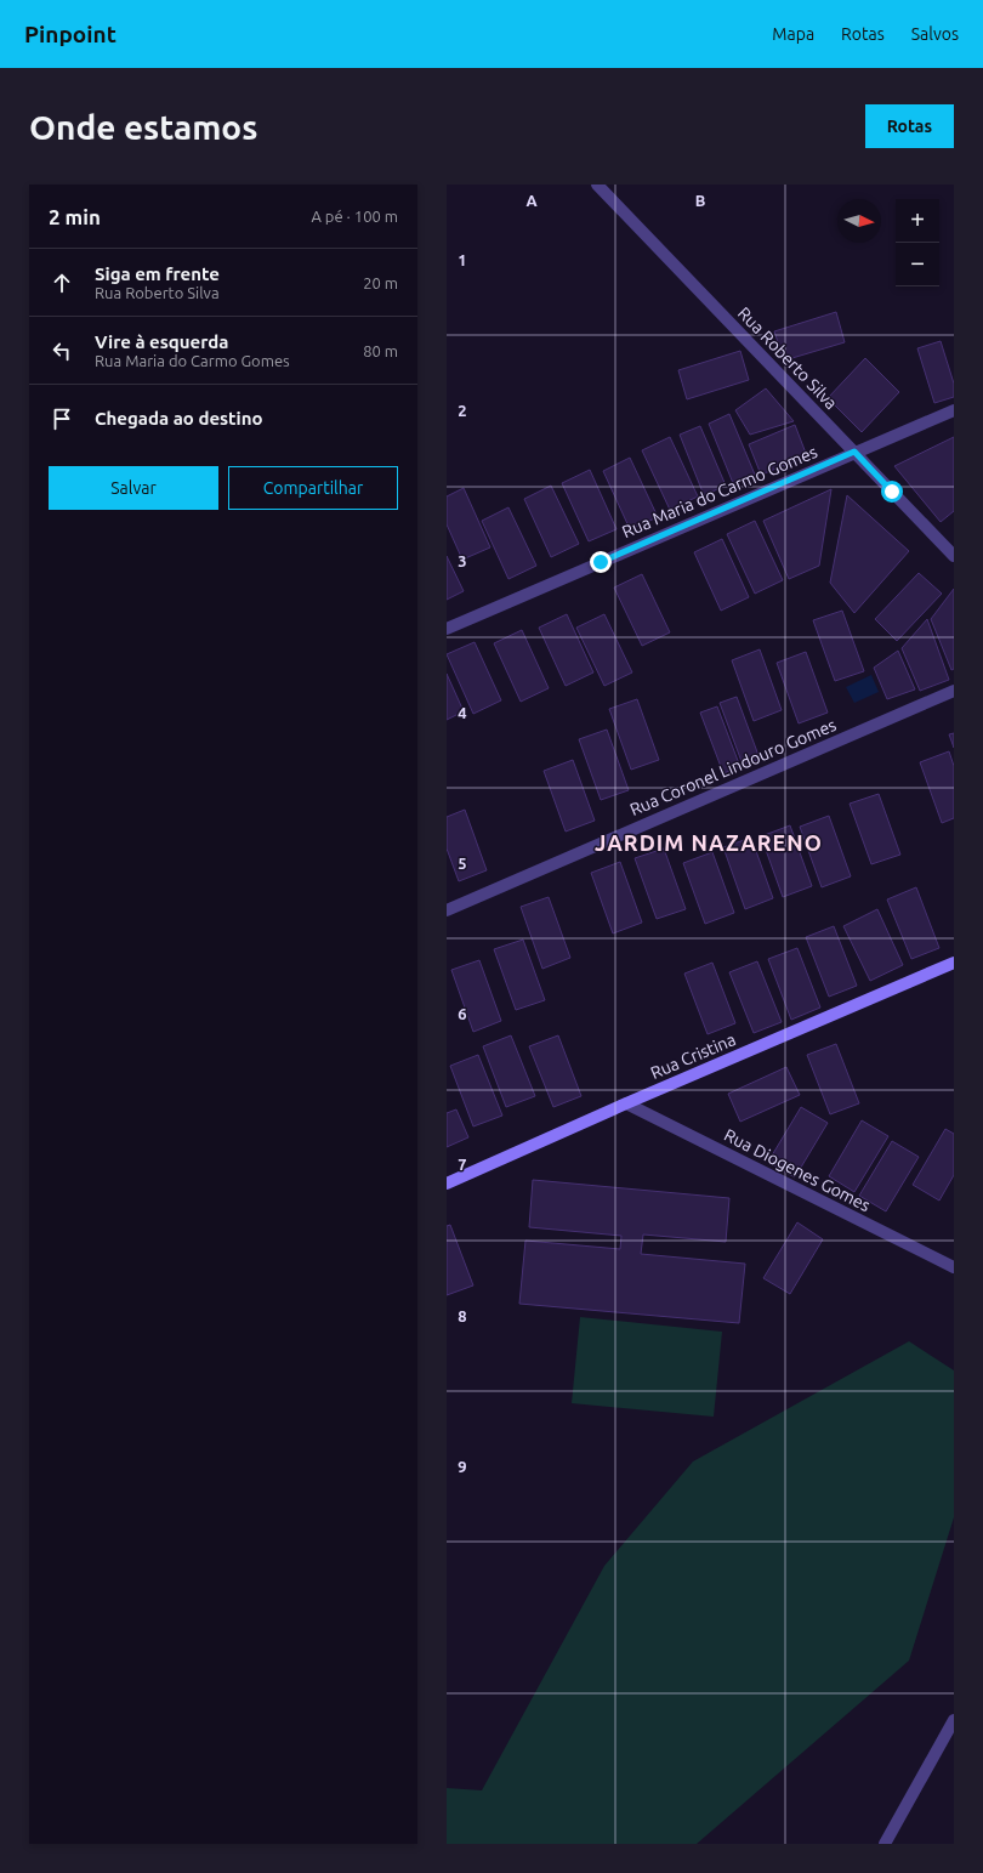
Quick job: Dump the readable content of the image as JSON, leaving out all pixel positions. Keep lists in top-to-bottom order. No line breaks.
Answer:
{"streets":{"main road":["Rua Cristina"],"street":["Rua Roberto Silva","Rua Maria do Carmo Gomes","Rua Coronel Lindouro Gomes","Rua Diogenes Gomes"]},"crossings":[["Rua Roberto Silva","Rua Maria do Carmo Gomes"],["Rua Cristina","Rua Diogenes Gomes"]],"districts":["JARDIM NAZARENO"],"north":"right","page":{"header":"Pinpoint","nav":["Mapa","Rotas","Salvos"],"buttons":["Rotas",["Salvar","Compartilhar"]],"title":"Onde estamos","heading":["2 min","A pé · 100 m"],"map_buttons":["+","−"],"list":[["Siga em frente","Rua Roberto Silva","20 m"],["Vire à esquerda","Rua Maria do Carmo Gomes","80 m"],"Chegada ao destino"]},"grid":{"columns":["A","B"],"rows":["1","2","3","4","5","6","7","8","9"]}}
